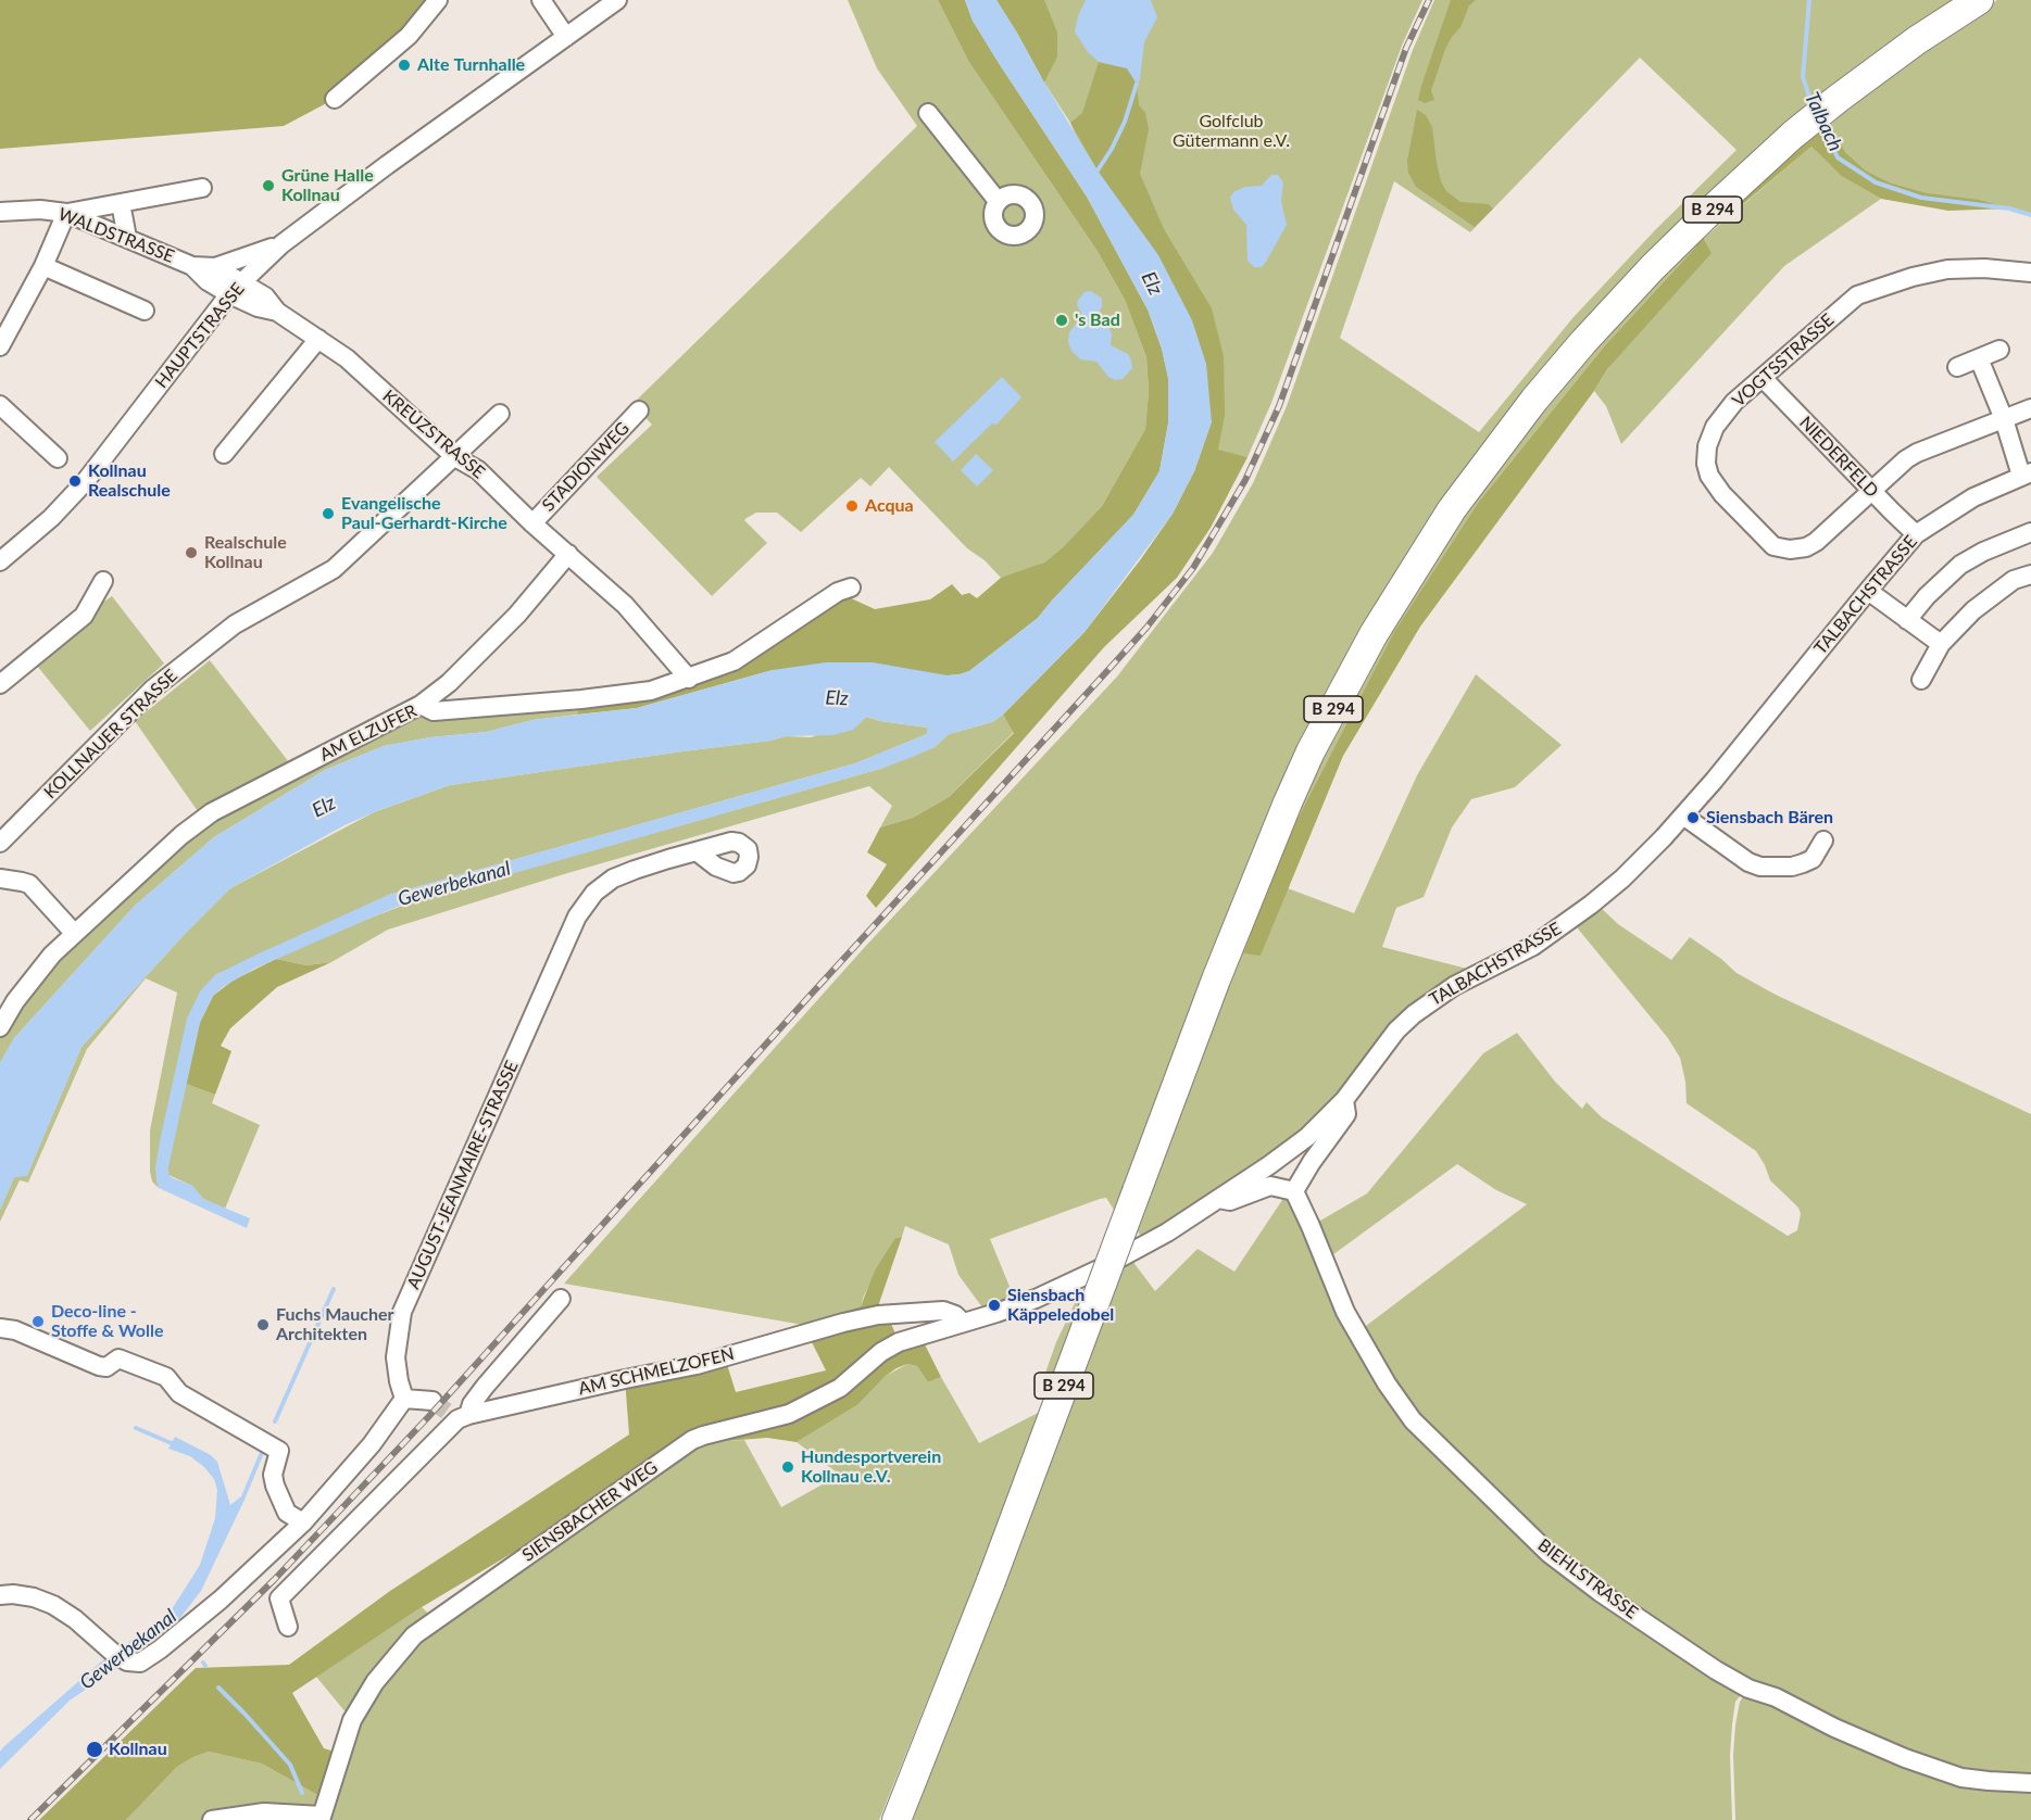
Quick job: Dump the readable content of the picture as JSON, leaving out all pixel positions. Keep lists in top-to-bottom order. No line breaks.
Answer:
{"streets":{"highway":["B 294"],"street":["WALDSTRASSE","HAUPTSTRASSE","VOGTSSTRASSE","KREUZSTRASSE","NIEDERFELD","STADIONWEG","TALBACHSTRASSE","AM ELZUFER","KOLLNAUER STRASSE","AUGUST-JEANMAIRE-STRASSE","AM SCHMELZOFEN","SIENSBACHER WEG","BIEHLSTRASSE"]},"crossings":[["WALDSTRASSE","HAUPTSTRASSE"],["WALDSTRASSE","KREUZSTRASSE"],["HAUPTSTRASSE","KREUZSTRASSE"],["VOGTSSTRASSE","NIEDERFELD"],["KREUZSTRASSE","STADIONWEG"],["KREUZSTRASSE","AM ELZUFER"],["KREUZSTRASSE","KOLLNAUER STRASSE"],["NIEDERFELD","TALBACHSTRASSE"],["TALBACHSTRASSE","AM SCHMELZOFEN"],["TALBACHSTRASSE","SIENSBACHER WEG"],["AM SCHMELZOFEN","SIENSBACHER WEG"]],"water":["Talbach","Elz","Gewerbekanal"],"parks":["Golfclub Gütermann e.V."],"places":["Alte Turnhalle","Grüne Halle Kollnau","'s Bad","Kollnau Realschule","Acqua","Evangelische Paul-Gerhardt-Kirche","Realschule Kollnau","Siensbach Bären","Siensbach Käppeledobel","Deco-line - Stoffe & Wolle","Fuchs Maucher Architekten","Hundesportverein Kollnau e.V.","Kollnau"]}
